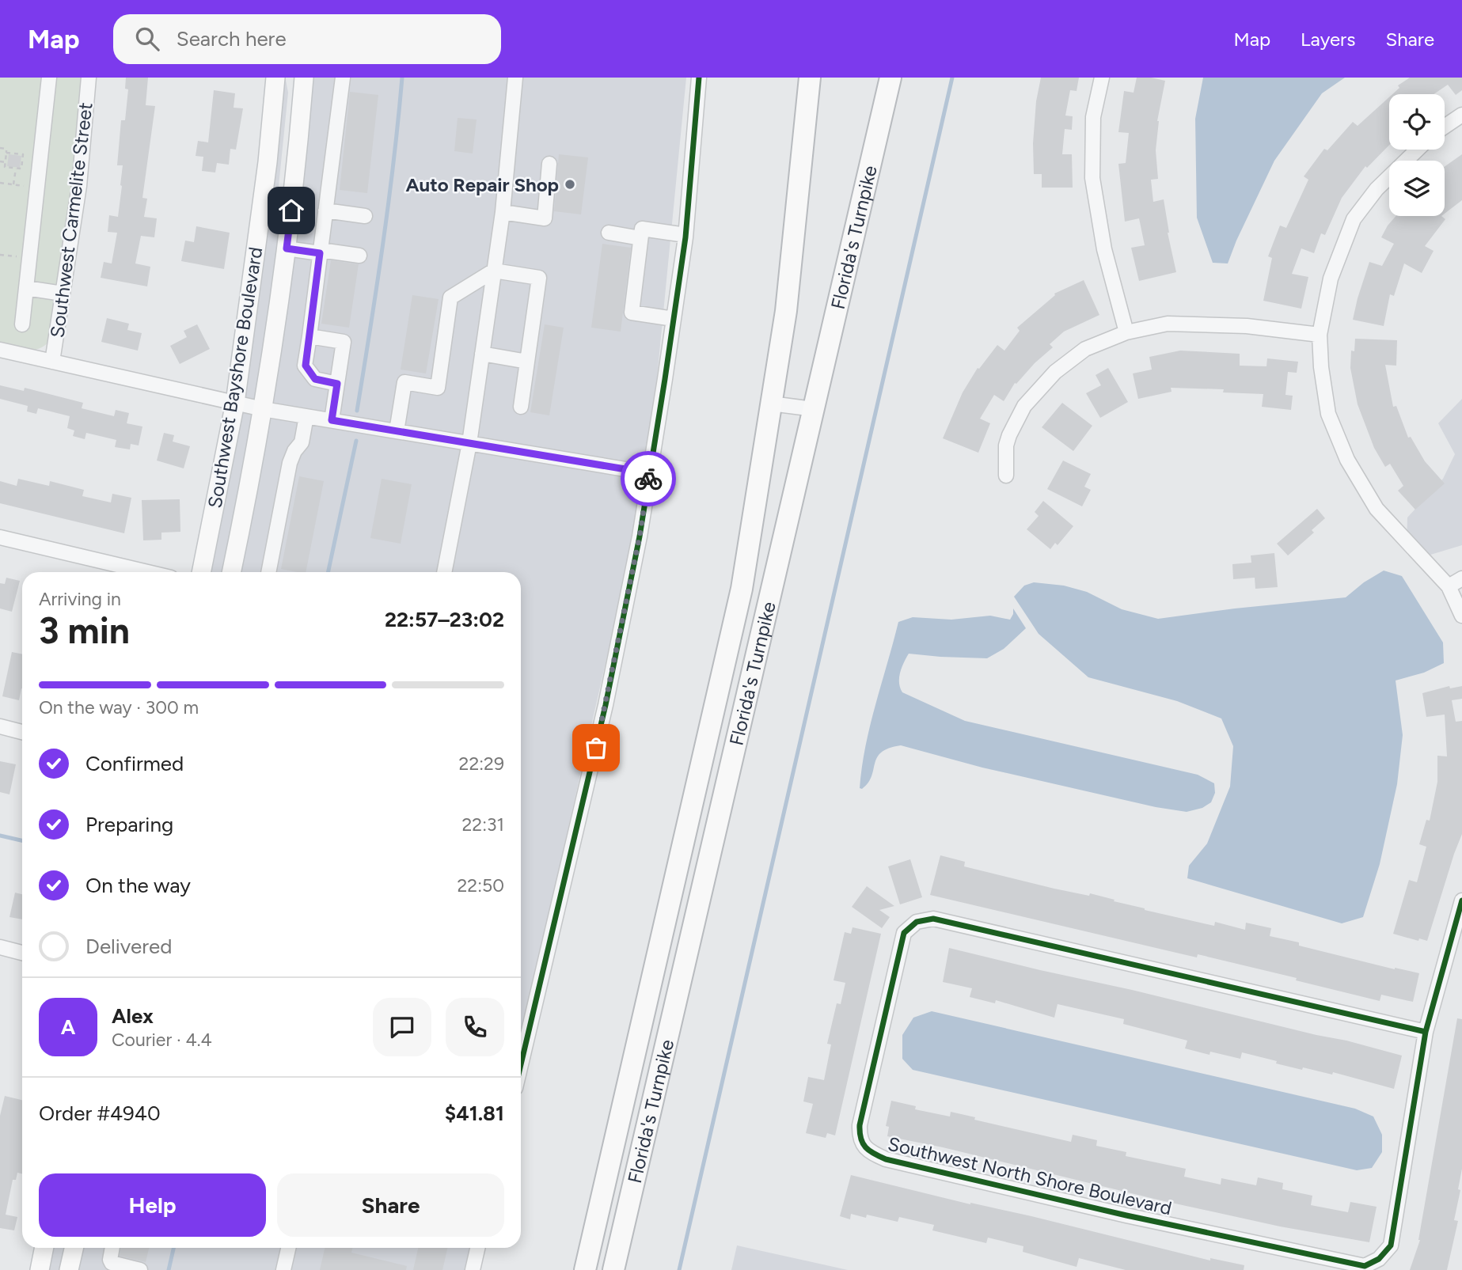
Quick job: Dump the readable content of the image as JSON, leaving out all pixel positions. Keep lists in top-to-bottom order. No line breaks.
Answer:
{"streets":{"highway":["Florida's Turnpike"],"main road":["Southwest Bayshore Boulevard"],"street":["Southwest Carmelite Street","Southwest North Shore Boulevard"]},"places":["Auto Repair Shop"],"page":{"header":"Map","search":"Search here","nav":["Map","Layers","Share"],"heading":["3 min","Arriving in","22:57–23:02"],"panel":["Alex","Courier · 4.4","Order #4940","$41.81"],"bar":"On the way · 300 m","list":[["Confirmed","22:29"],["Preparing","22:31"],["On the way","22:50"],"Delivered"],"round":"A","buttons":["Help","Share"]}}
